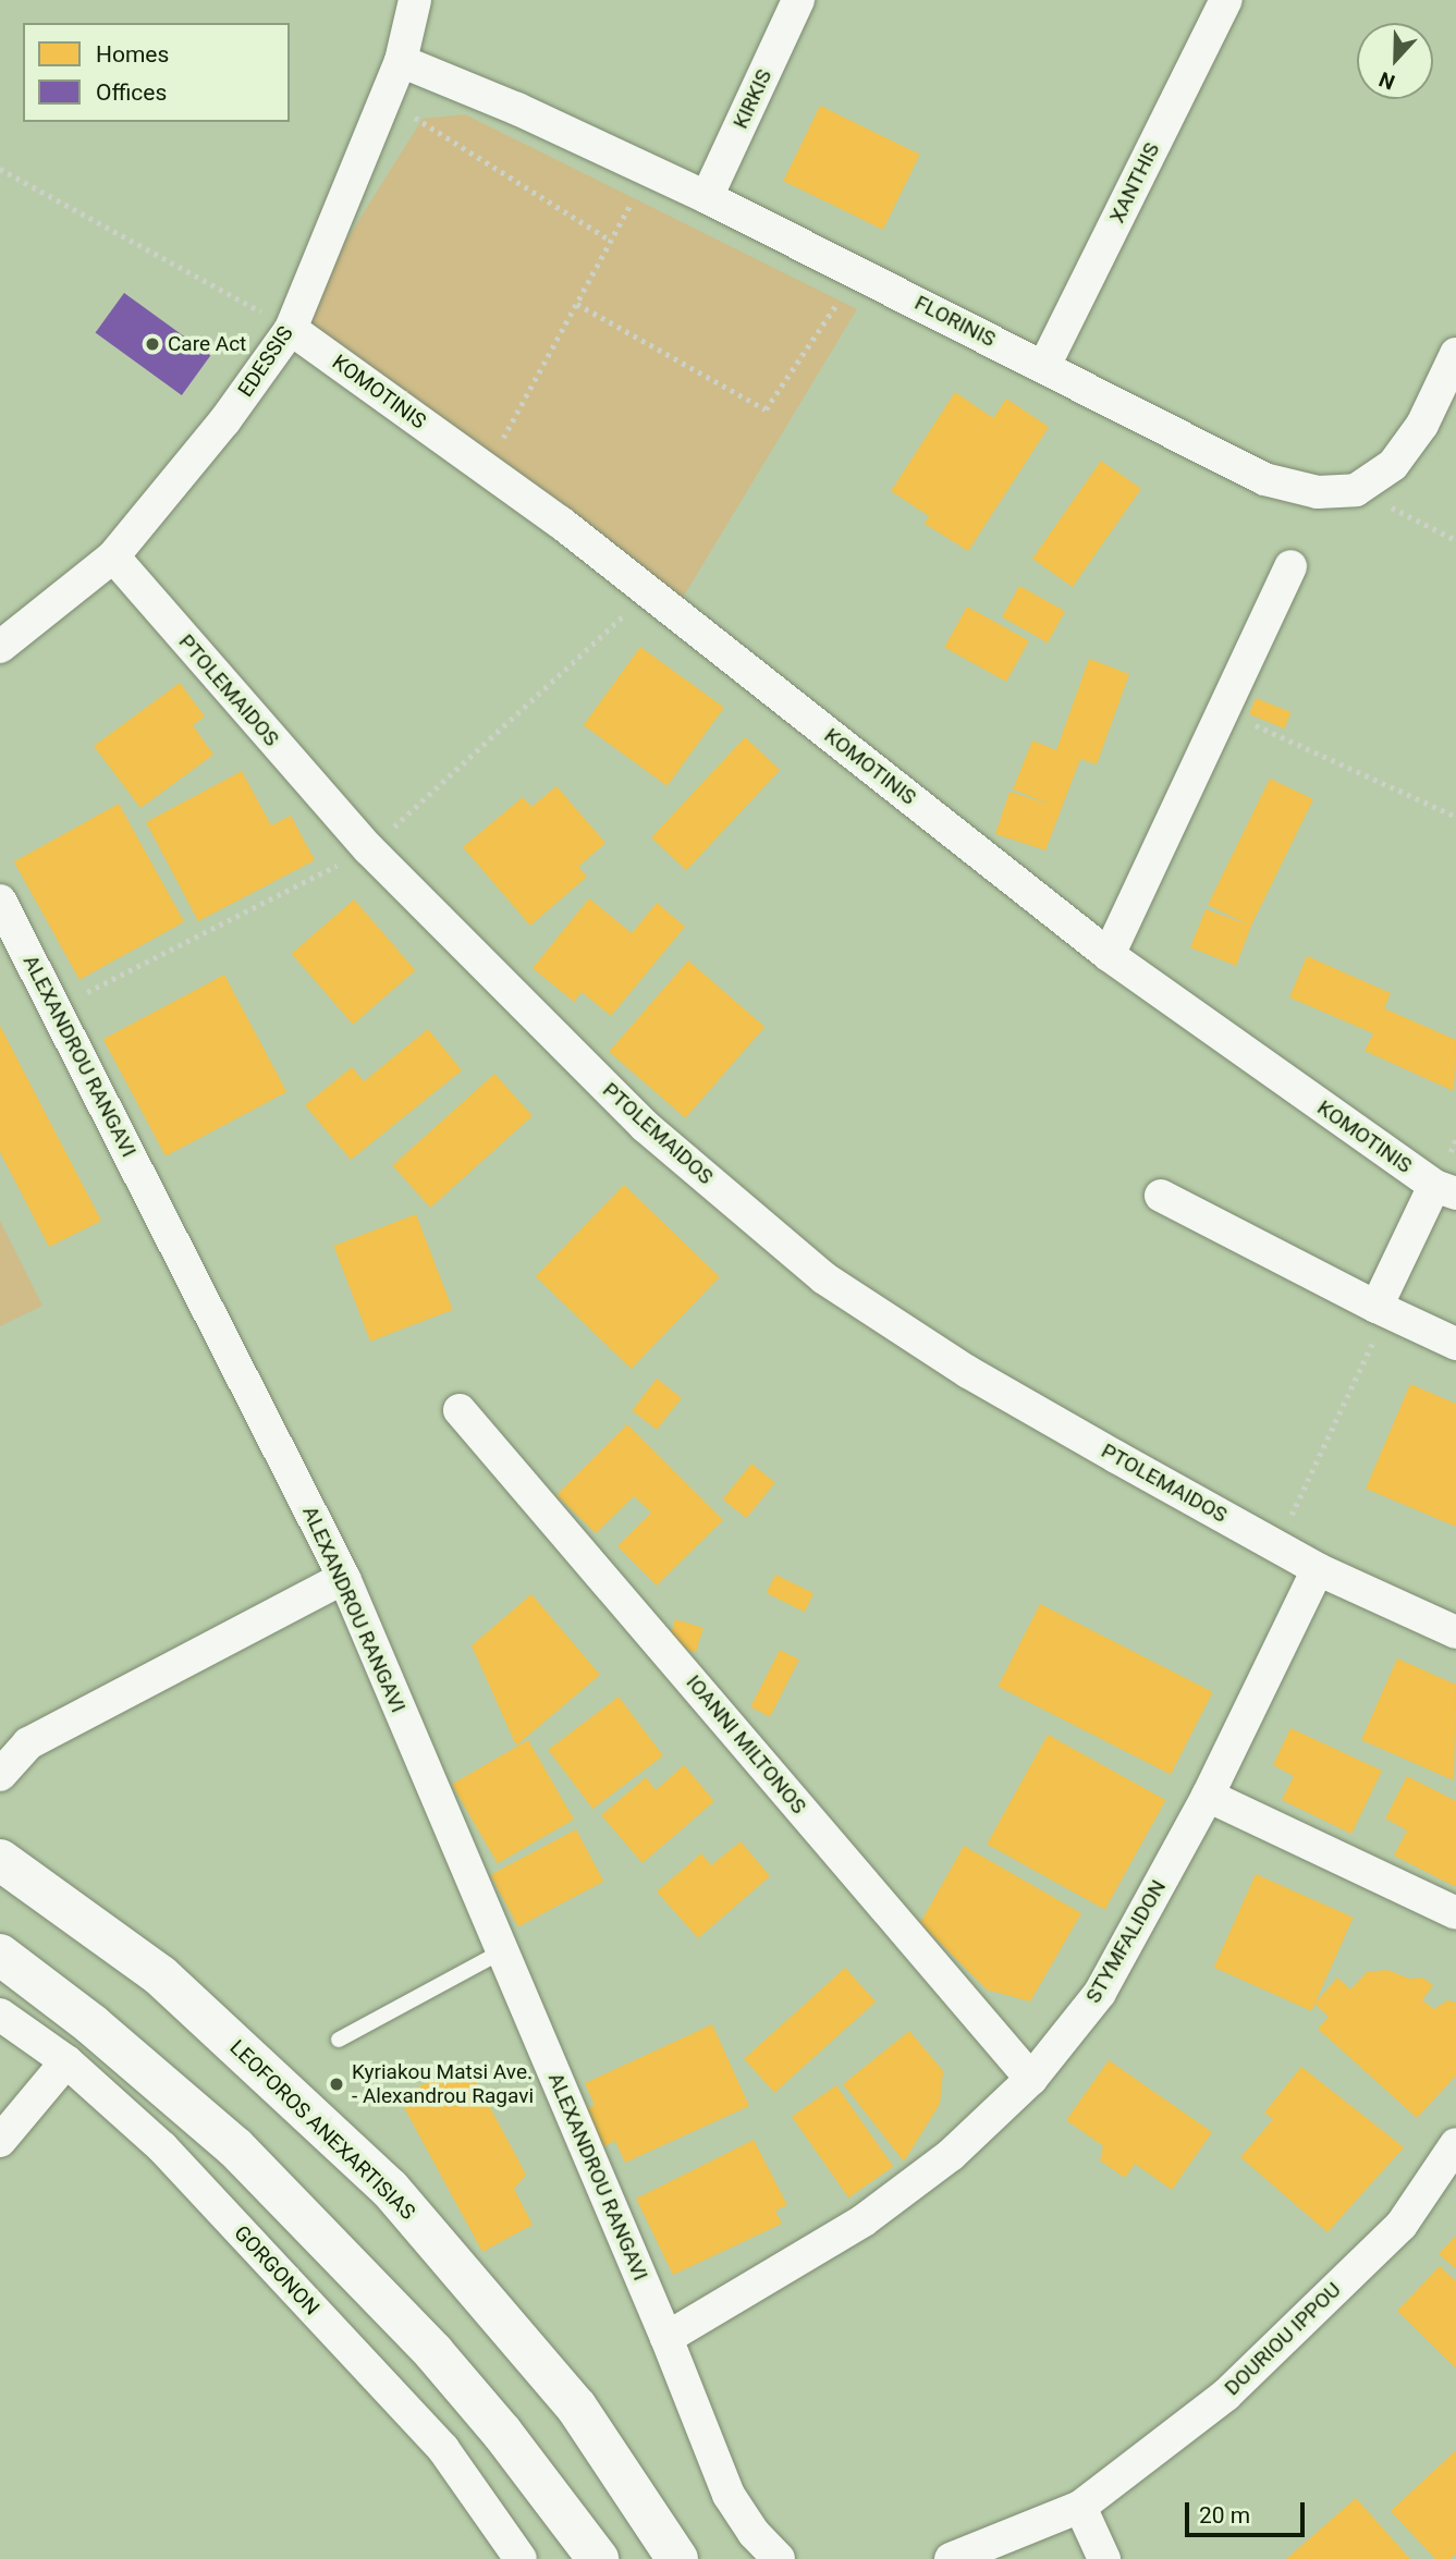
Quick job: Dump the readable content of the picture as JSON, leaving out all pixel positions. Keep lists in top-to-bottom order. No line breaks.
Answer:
{"streets":{"main road":["LEOFOROS ANEXARTISIAS"],"street":["KIRKIS","XANTHIS","FLORINIS","EDESSIS","KOMOTINIS","PTOLEMAIDOS","ALEXANDROU RANGAVI","IOANNI MILTONOS","STYMFALIDON","GORGONON","DOURIOU IPPOU"]},"crossings":[["KIRKIS","FLORINIS"],["XANTHIS","FLORINIS"],["FLORINIS","EDESSIS"],["EDESSIS","KOMOTINIS"],["EDESSIS","PTOLEMAIDOS"],["PTOLEMAIDOS","STYMFALIDON"],["ALEXANDROU RANGAVI","STYMFALIDON"],["IOANNI MILTONOS","STYMFALIDON"]],"places":["Care Act","Kyriakou Matsi Ave. - Alexandrou Ragavi"],"legend":["Homes","Offices"],"scale_bar":"20 m","north":"bottom"}
